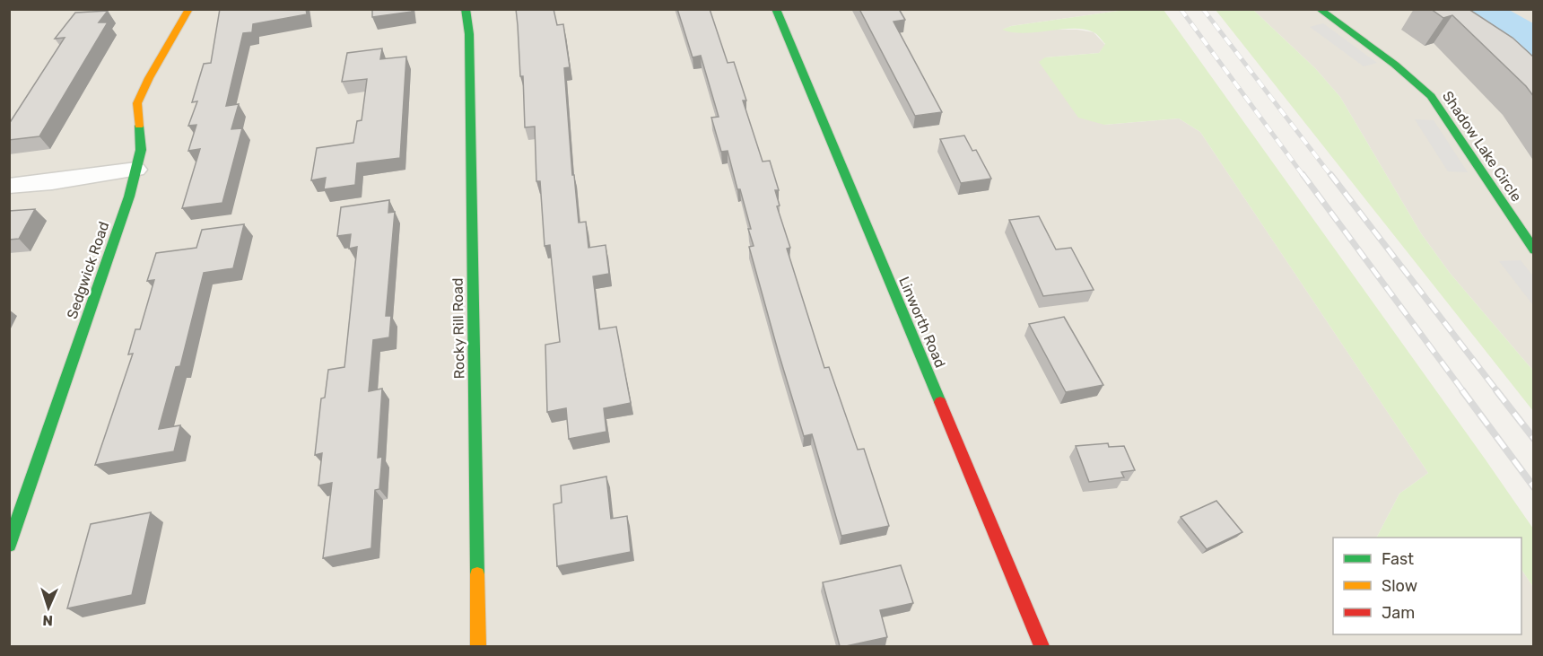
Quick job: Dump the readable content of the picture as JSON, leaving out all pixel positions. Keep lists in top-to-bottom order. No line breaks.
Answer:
{"streets":{"street":["Shadow Lake Circle","Sedgwick Road","Linworth Road","Rocky Rill Road"]},"legend":["Fast","Slow","Jam"],"north":"bottom"}
